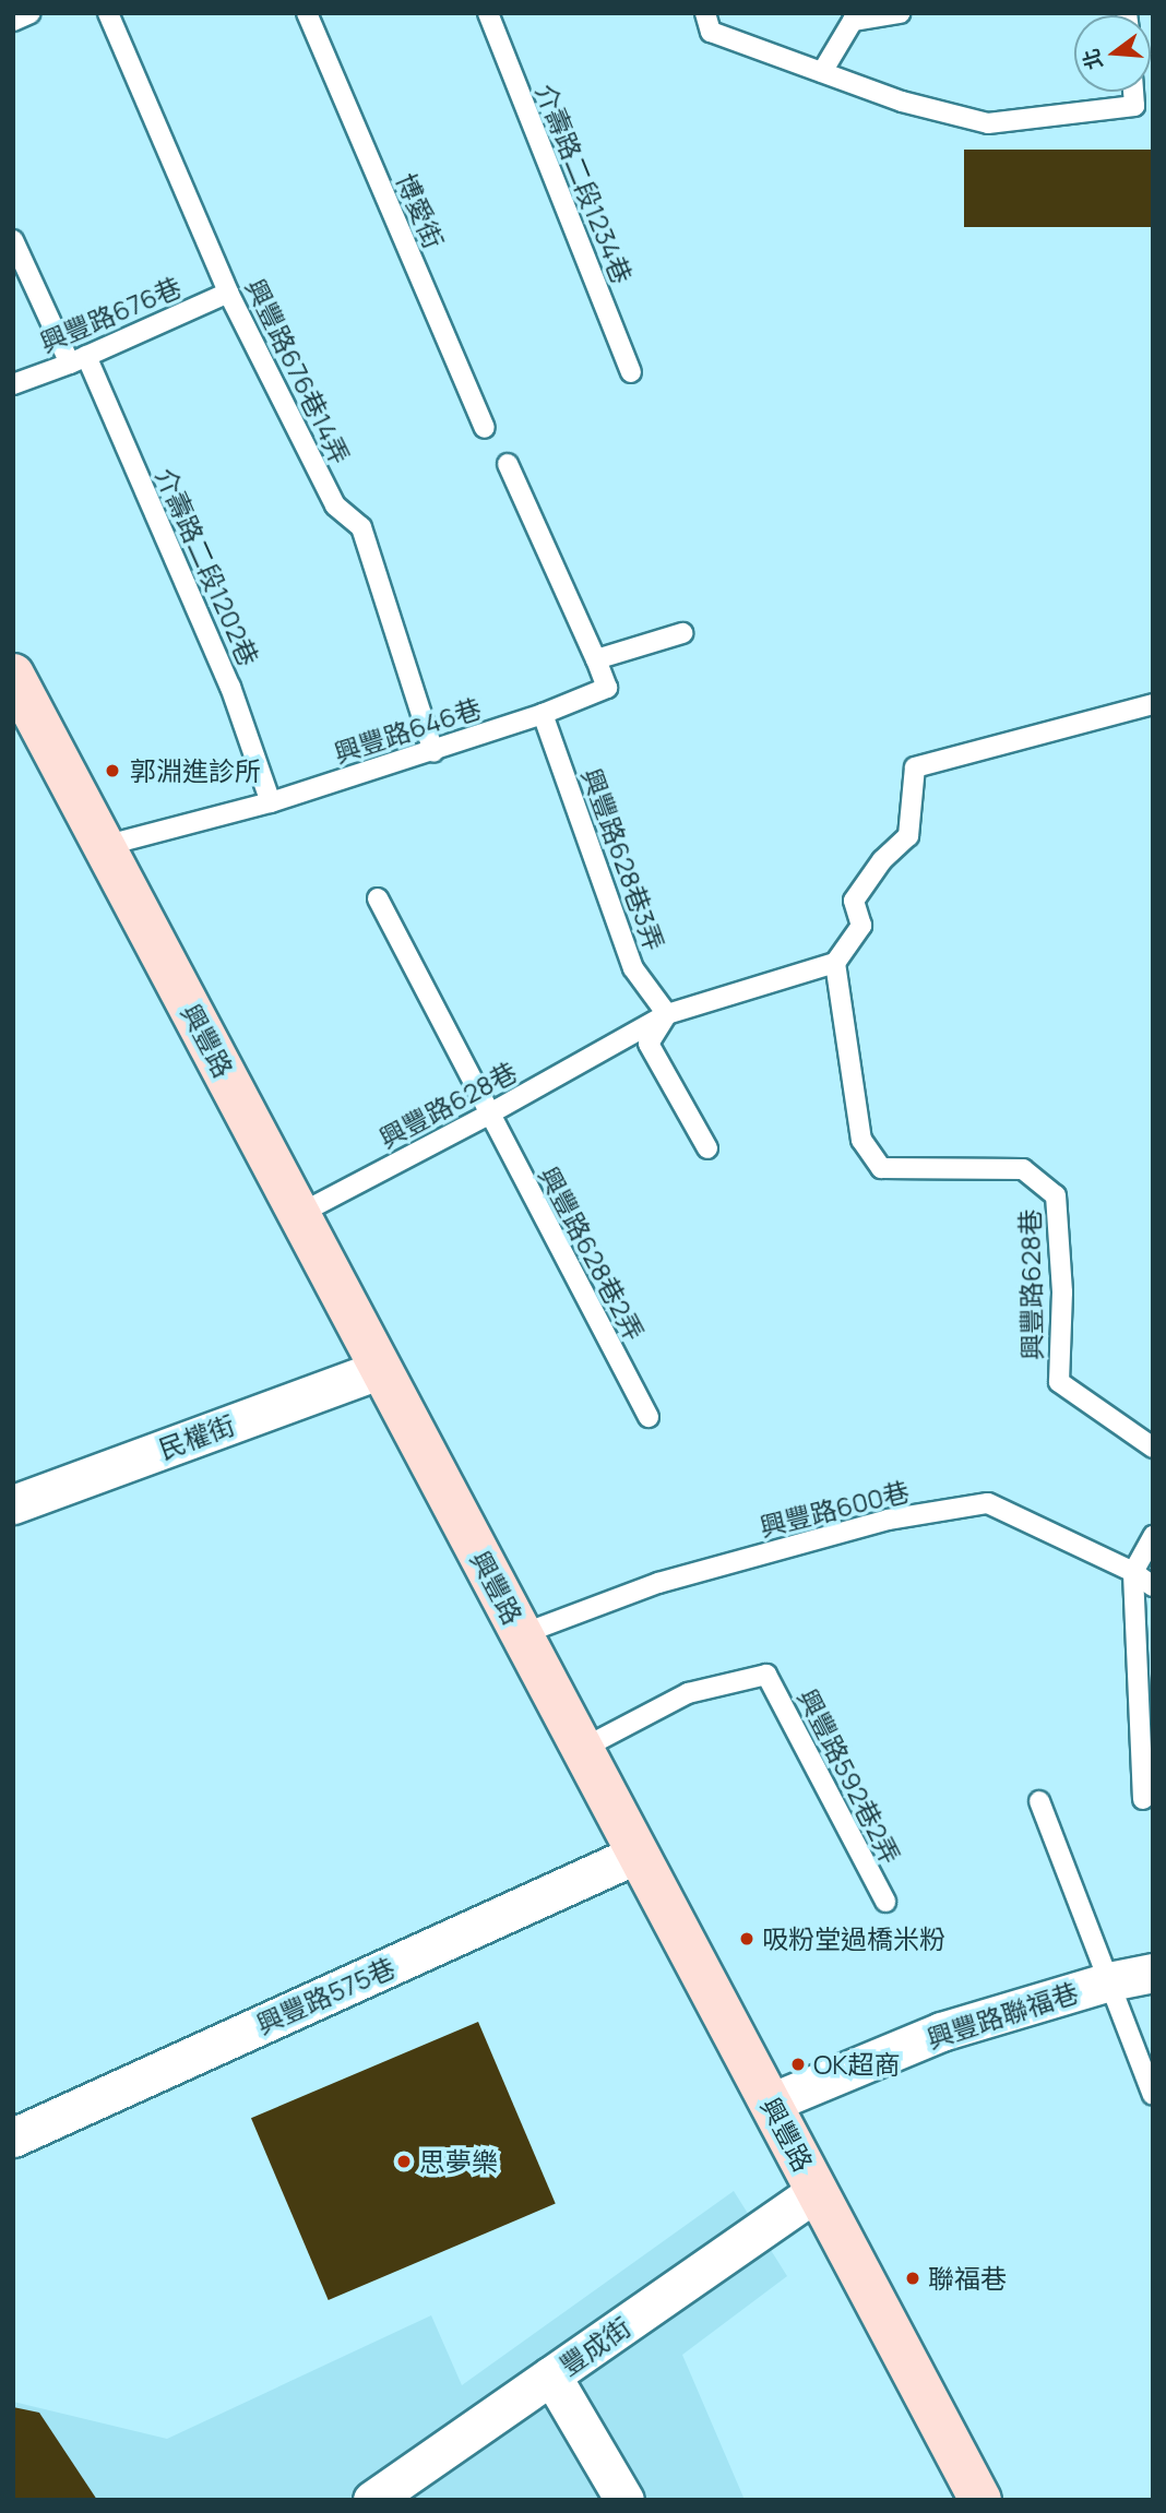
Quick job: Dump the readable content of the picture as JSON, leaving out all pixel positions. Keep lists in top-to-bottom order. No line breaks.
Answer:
{"streets":{"main road":["興豐路"],"street":["民權街","興豐路575巷","興豐路聯福巷","豐成街"],"lane":["介壽路二段1234巷","博愛街","興豐路676巷","興豐路676巷14弄","介壽路二段1202巷","興豐路646巷","興豐路628巷3弄","興豐路628巷","興豐路628巷2弄","興豐路600巷","興豐路592巷2弄"]},"crossings":[["興豐路676巷","興豐路676巷14弄"],["興豐路676巷","介壽路二段1202巷"],["興豐路676巷14弄","興豐路646巷"],["介壽路二段1202巷","興豐路646巷"],["興豐路646巷","興豐路628巷3弄"],["興豐路646巷","興豐路"],["興豐路628巷3弄","興豐路628巷"],["興豐路","興豐路628巷"],["興豐路","民權街"],["興豐路","興豐路600巷"],["興豐路","興豐路592巷2弄"],["興豐路","興豐路575巷"],["興豐路","興豐路聯福巷"],["興豐路","豐成街"],["興豐路628巷","興豐路628巷2弄"]],"places":["郭淵進診所","吸粉堂過橋米粉","OK超商","思夢樂","聯福巷"],"north":"left"}
